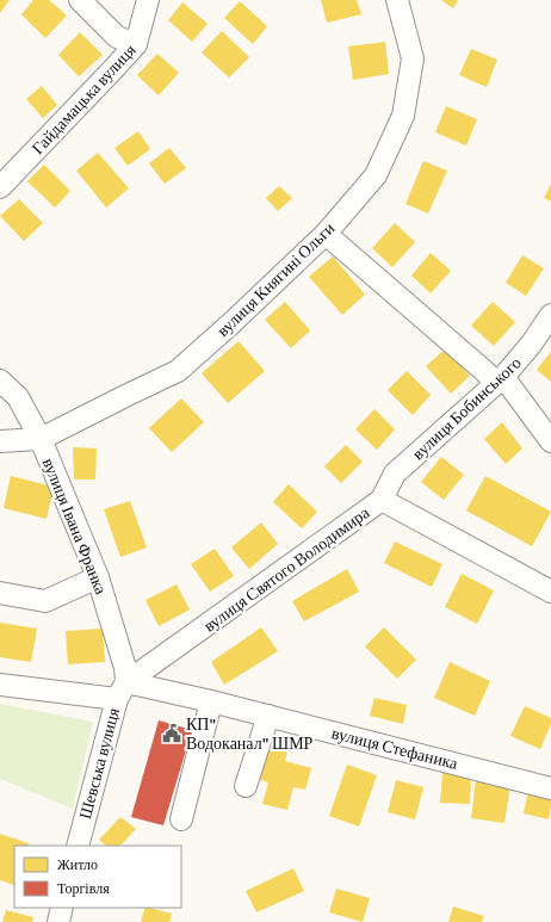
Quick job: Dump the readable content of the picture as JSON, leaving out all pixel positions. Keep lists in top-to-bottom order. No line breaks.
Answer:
{"streets":{"street":["Гайдамацька вулиця","вулиця Княгині Ольги","вулиця Бобинського","вулиця Івана Франка","вулиця Святого Володимира","вулиця Стефаника","Шевська вулиця"]},"crossings":[["вулиця Княгині Ольги","вулиця Івана Франка"],["вулиця Бобинського","вулиця Святого Володимира"],["вулиця Івана Франка","вулиця Святого Володимира"],["вулиця Івана Франка","вулиця Стефаника"],["вулиця Івана Франка","Шевська вулиця"],["вулиця Святого Володимира","вулиця Стефаника"],["вулиця Святого Володимира","Шевська вулиця"],["вулиця Стефаника","Шевська вулиця"]],"places":{"public building":["КП\" Водоканал\" ШМР"]},"legend":["Житло","Торгівля"]}
